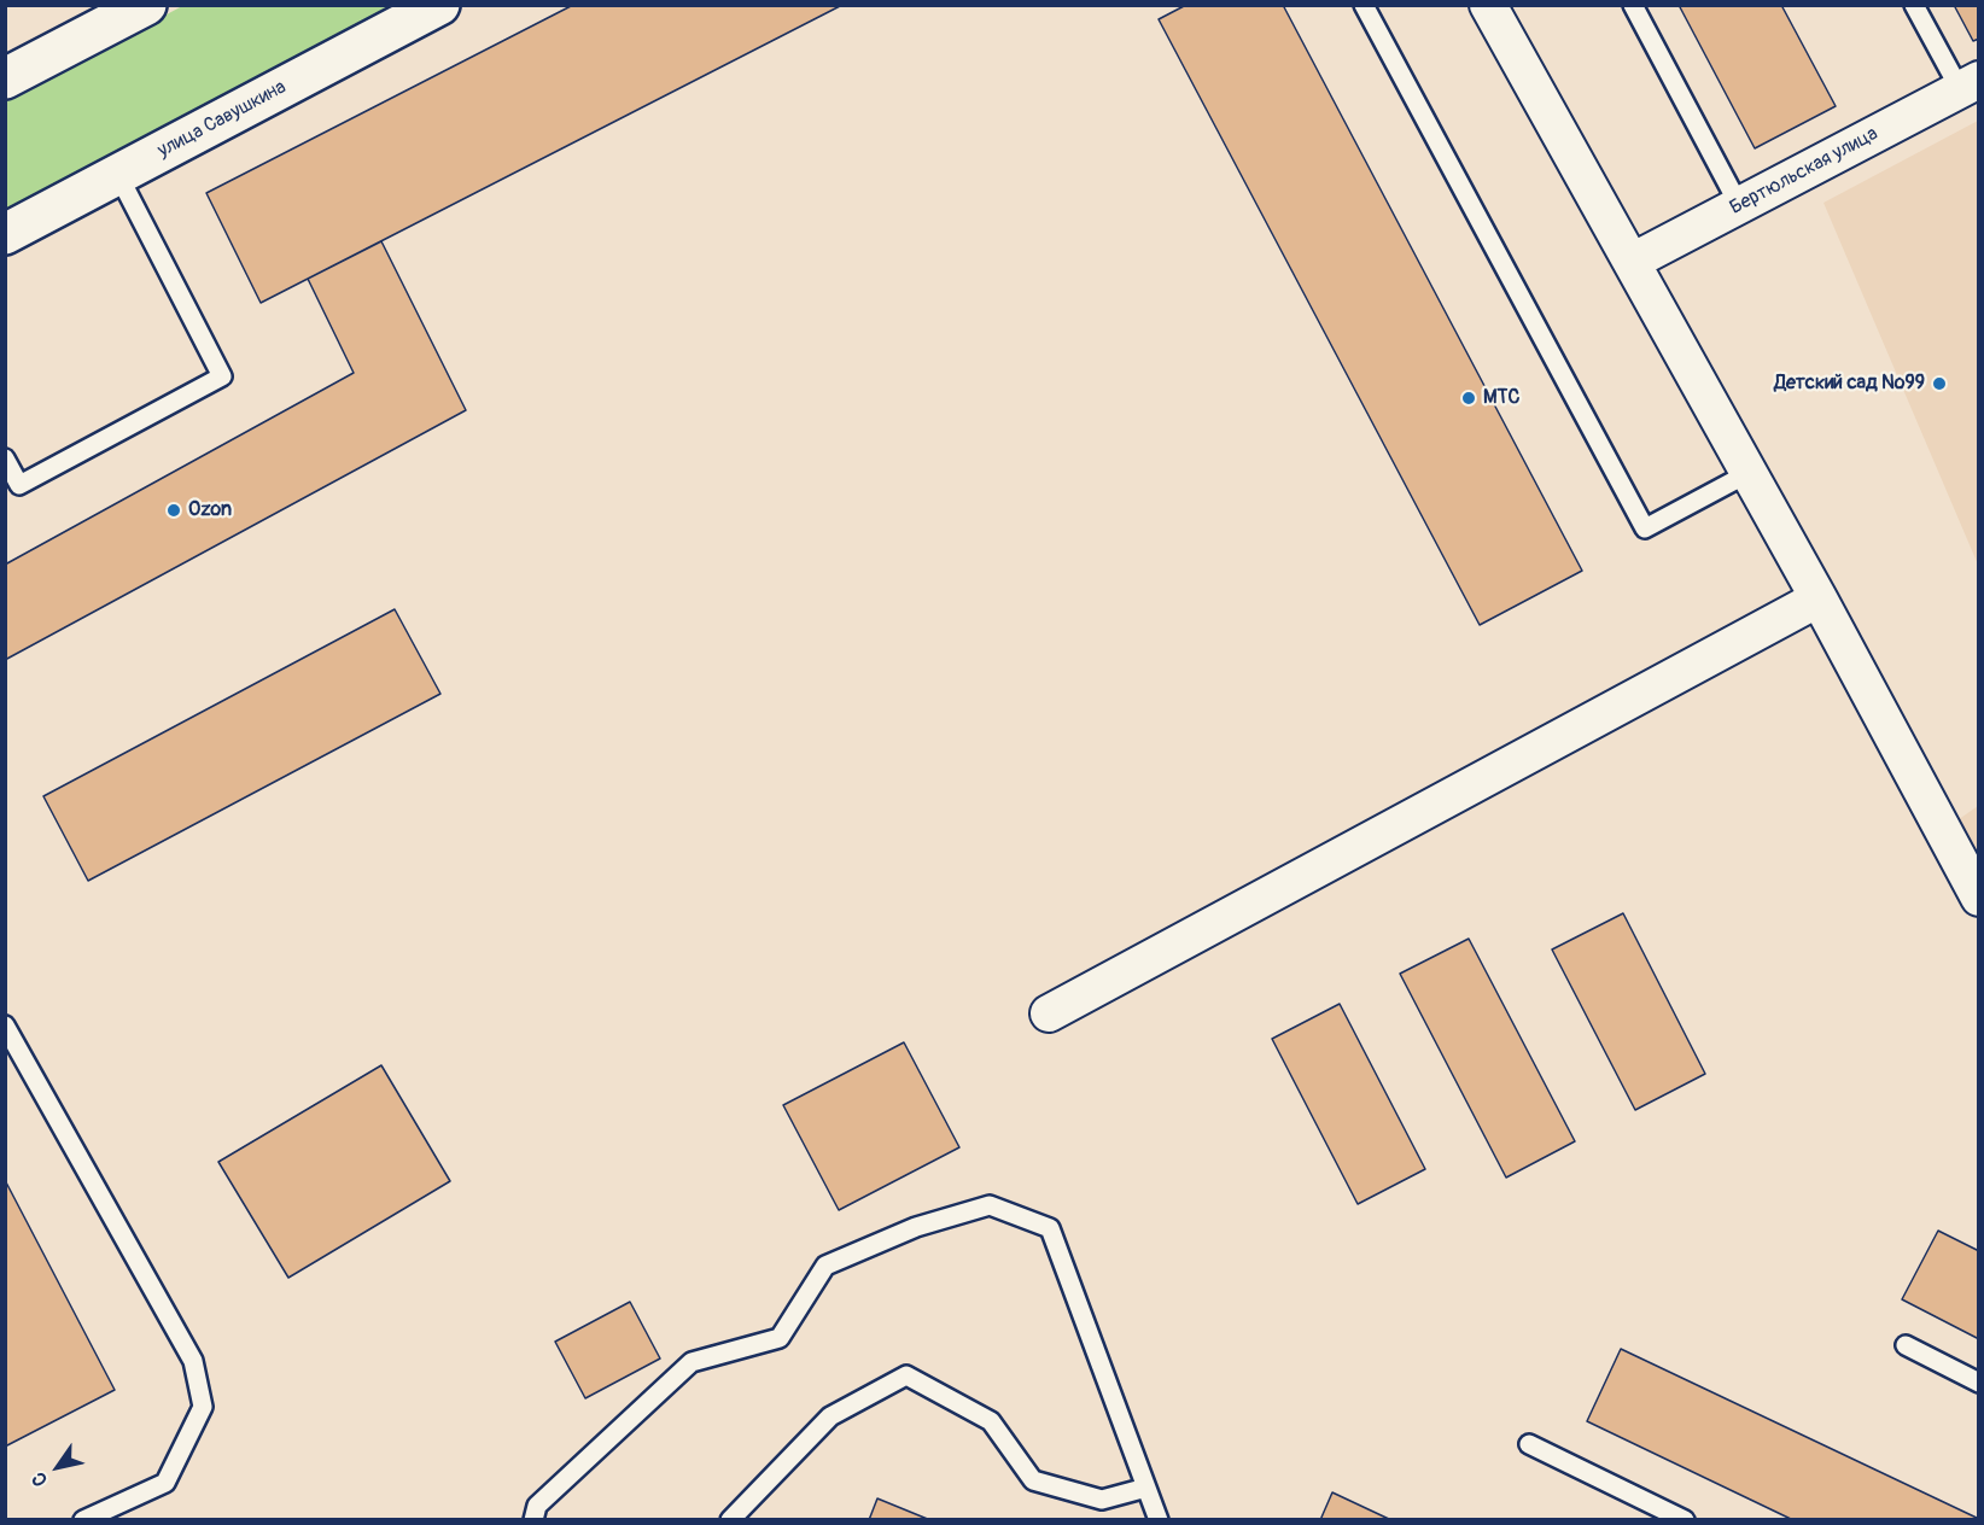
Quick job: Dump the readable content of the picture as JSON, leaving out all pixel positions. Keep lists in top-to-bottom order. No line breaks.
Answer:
{"streets":{"highway":["улица Савушкина"],"street":["Бертюльская улица"]},"places":["Детский сад №99","МТС","Ozon"],"north":"bottom left"}
